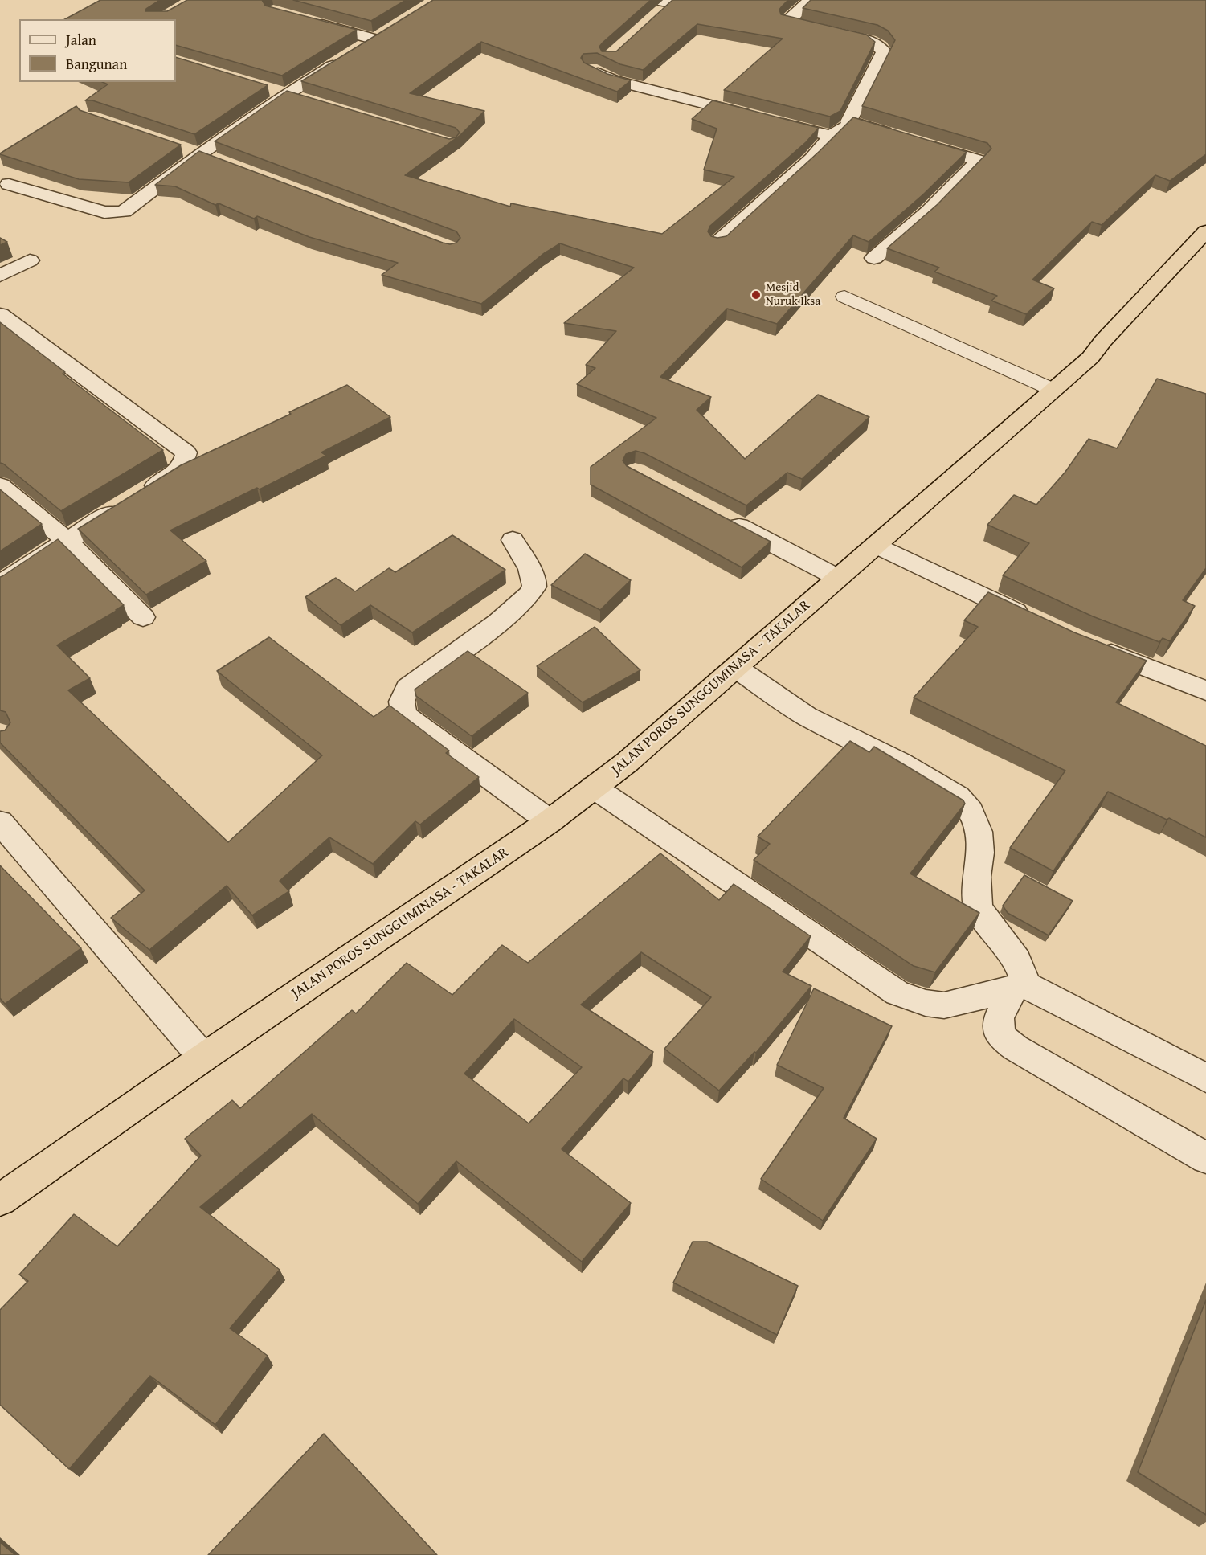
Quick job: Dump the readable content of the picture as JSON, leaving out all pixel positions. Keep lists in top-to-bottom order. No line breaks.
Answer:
{"streets":{"highway":["JALAN POROS SUNGGUMINASA - TAKALAR"]},"places":["Mesjid Nuruk Iksa"],"legend":["Jalan","Bangunan"]}
